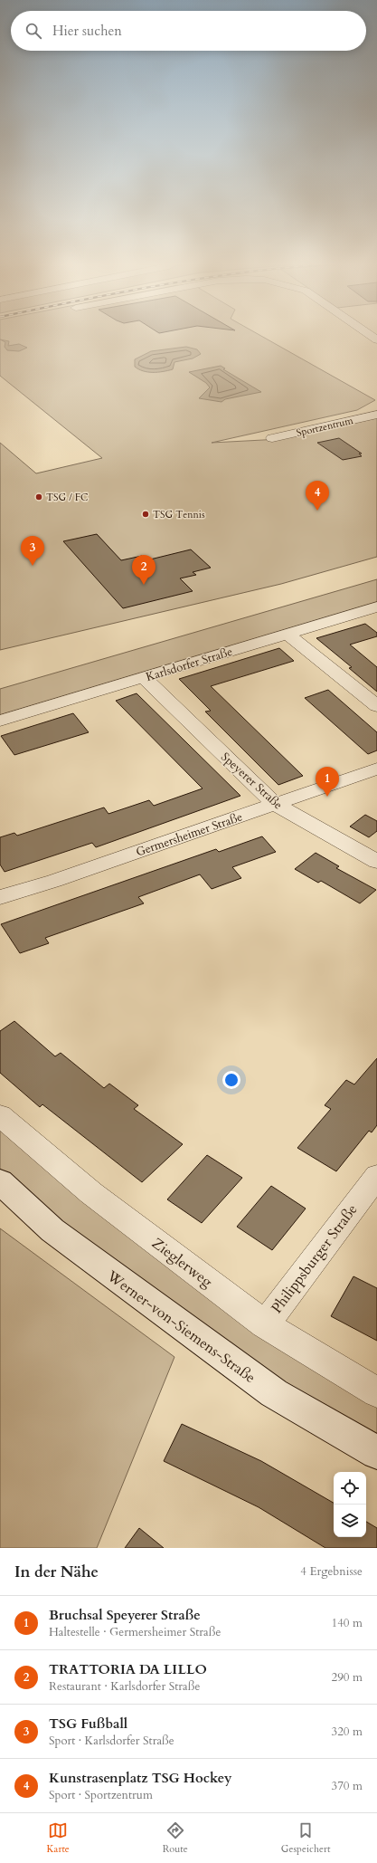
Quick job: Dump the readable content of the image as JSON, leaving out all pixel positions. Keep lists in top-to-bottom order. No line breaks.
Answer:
{"streets":{"main road":["Werner-von-Siemens-Straße"],"street":["Sportzentrum","Karlsdorfer Straße","Speyerer Straße","Germersheimer Straße","Philippsburger Straße","Zieglerweg"]},"crossings":[["Karlsdorfer Straße","Speyerer Straße"],["Speyerer Straße","Germersheimer Straße"],["Philippsburger Straße","Zieglerweg"]],"places":["TSG / FC","TSG Tennis"],"page":{"search":"Hier suchen","pins":["4","3","2","1"],"heading":["In der Nähe","4 Ergebnisse"],"list":[{"mark":"1","name":"Bruchsal Speyerer Straße","note":"Haltestelle · Germersheimer Straße","value":"140 m"},{"mark":"2","name":"TRATTORIA DA LILLO","note":"Restaurant · Karlsdorfer Straße","value":"290 m"},{"mark":"3","name":"TSG Fußball","note":"Sport · Karlsdorfer Straße","value":"320 m"},{"mark":"4","name":"Kunstrasenplatz TSG Hockey","note":"Sport · Sportzentrum","value":"370 m"}],"nav":["Karte","Route","Gespeichert"]}}
